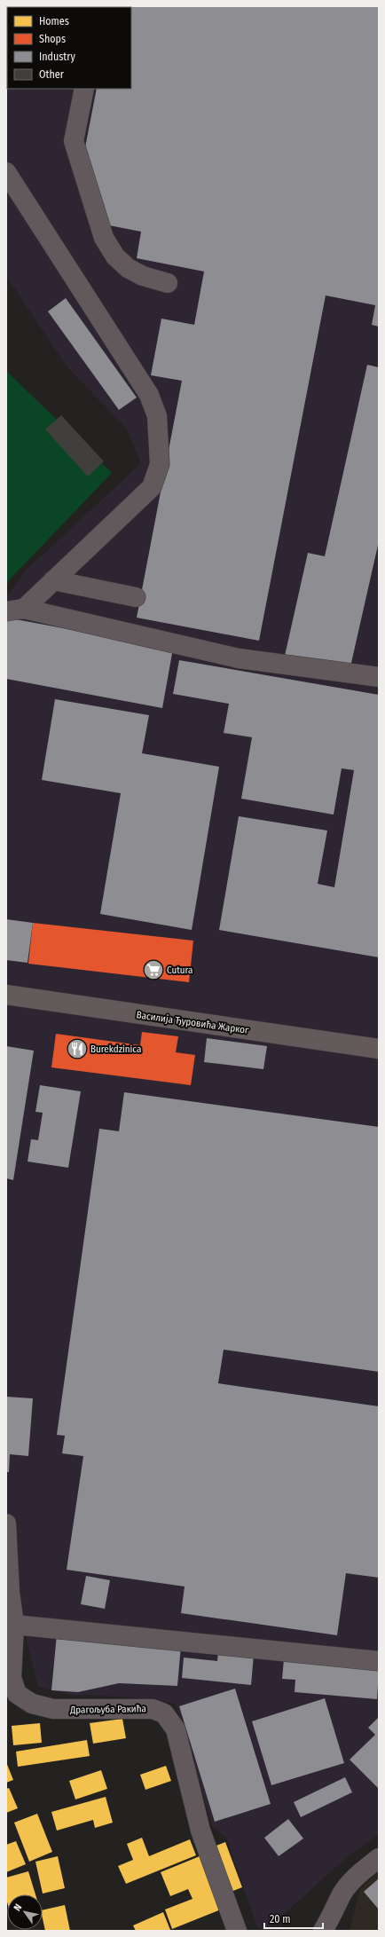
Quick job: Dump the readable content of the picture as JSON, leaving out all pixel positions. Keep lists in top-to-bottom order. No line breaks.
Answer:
{"streets":{"main road":["Василија Ђуровића Жарког"],"street":["Драгољуба Ракића"]},"places":{"supermarket":["Cutura"],"restaurant":["Burekdzinica"]},"legend":["Homes","Shops","Industry","Other"],"scale_bar":"20 m","north":"top left"}
